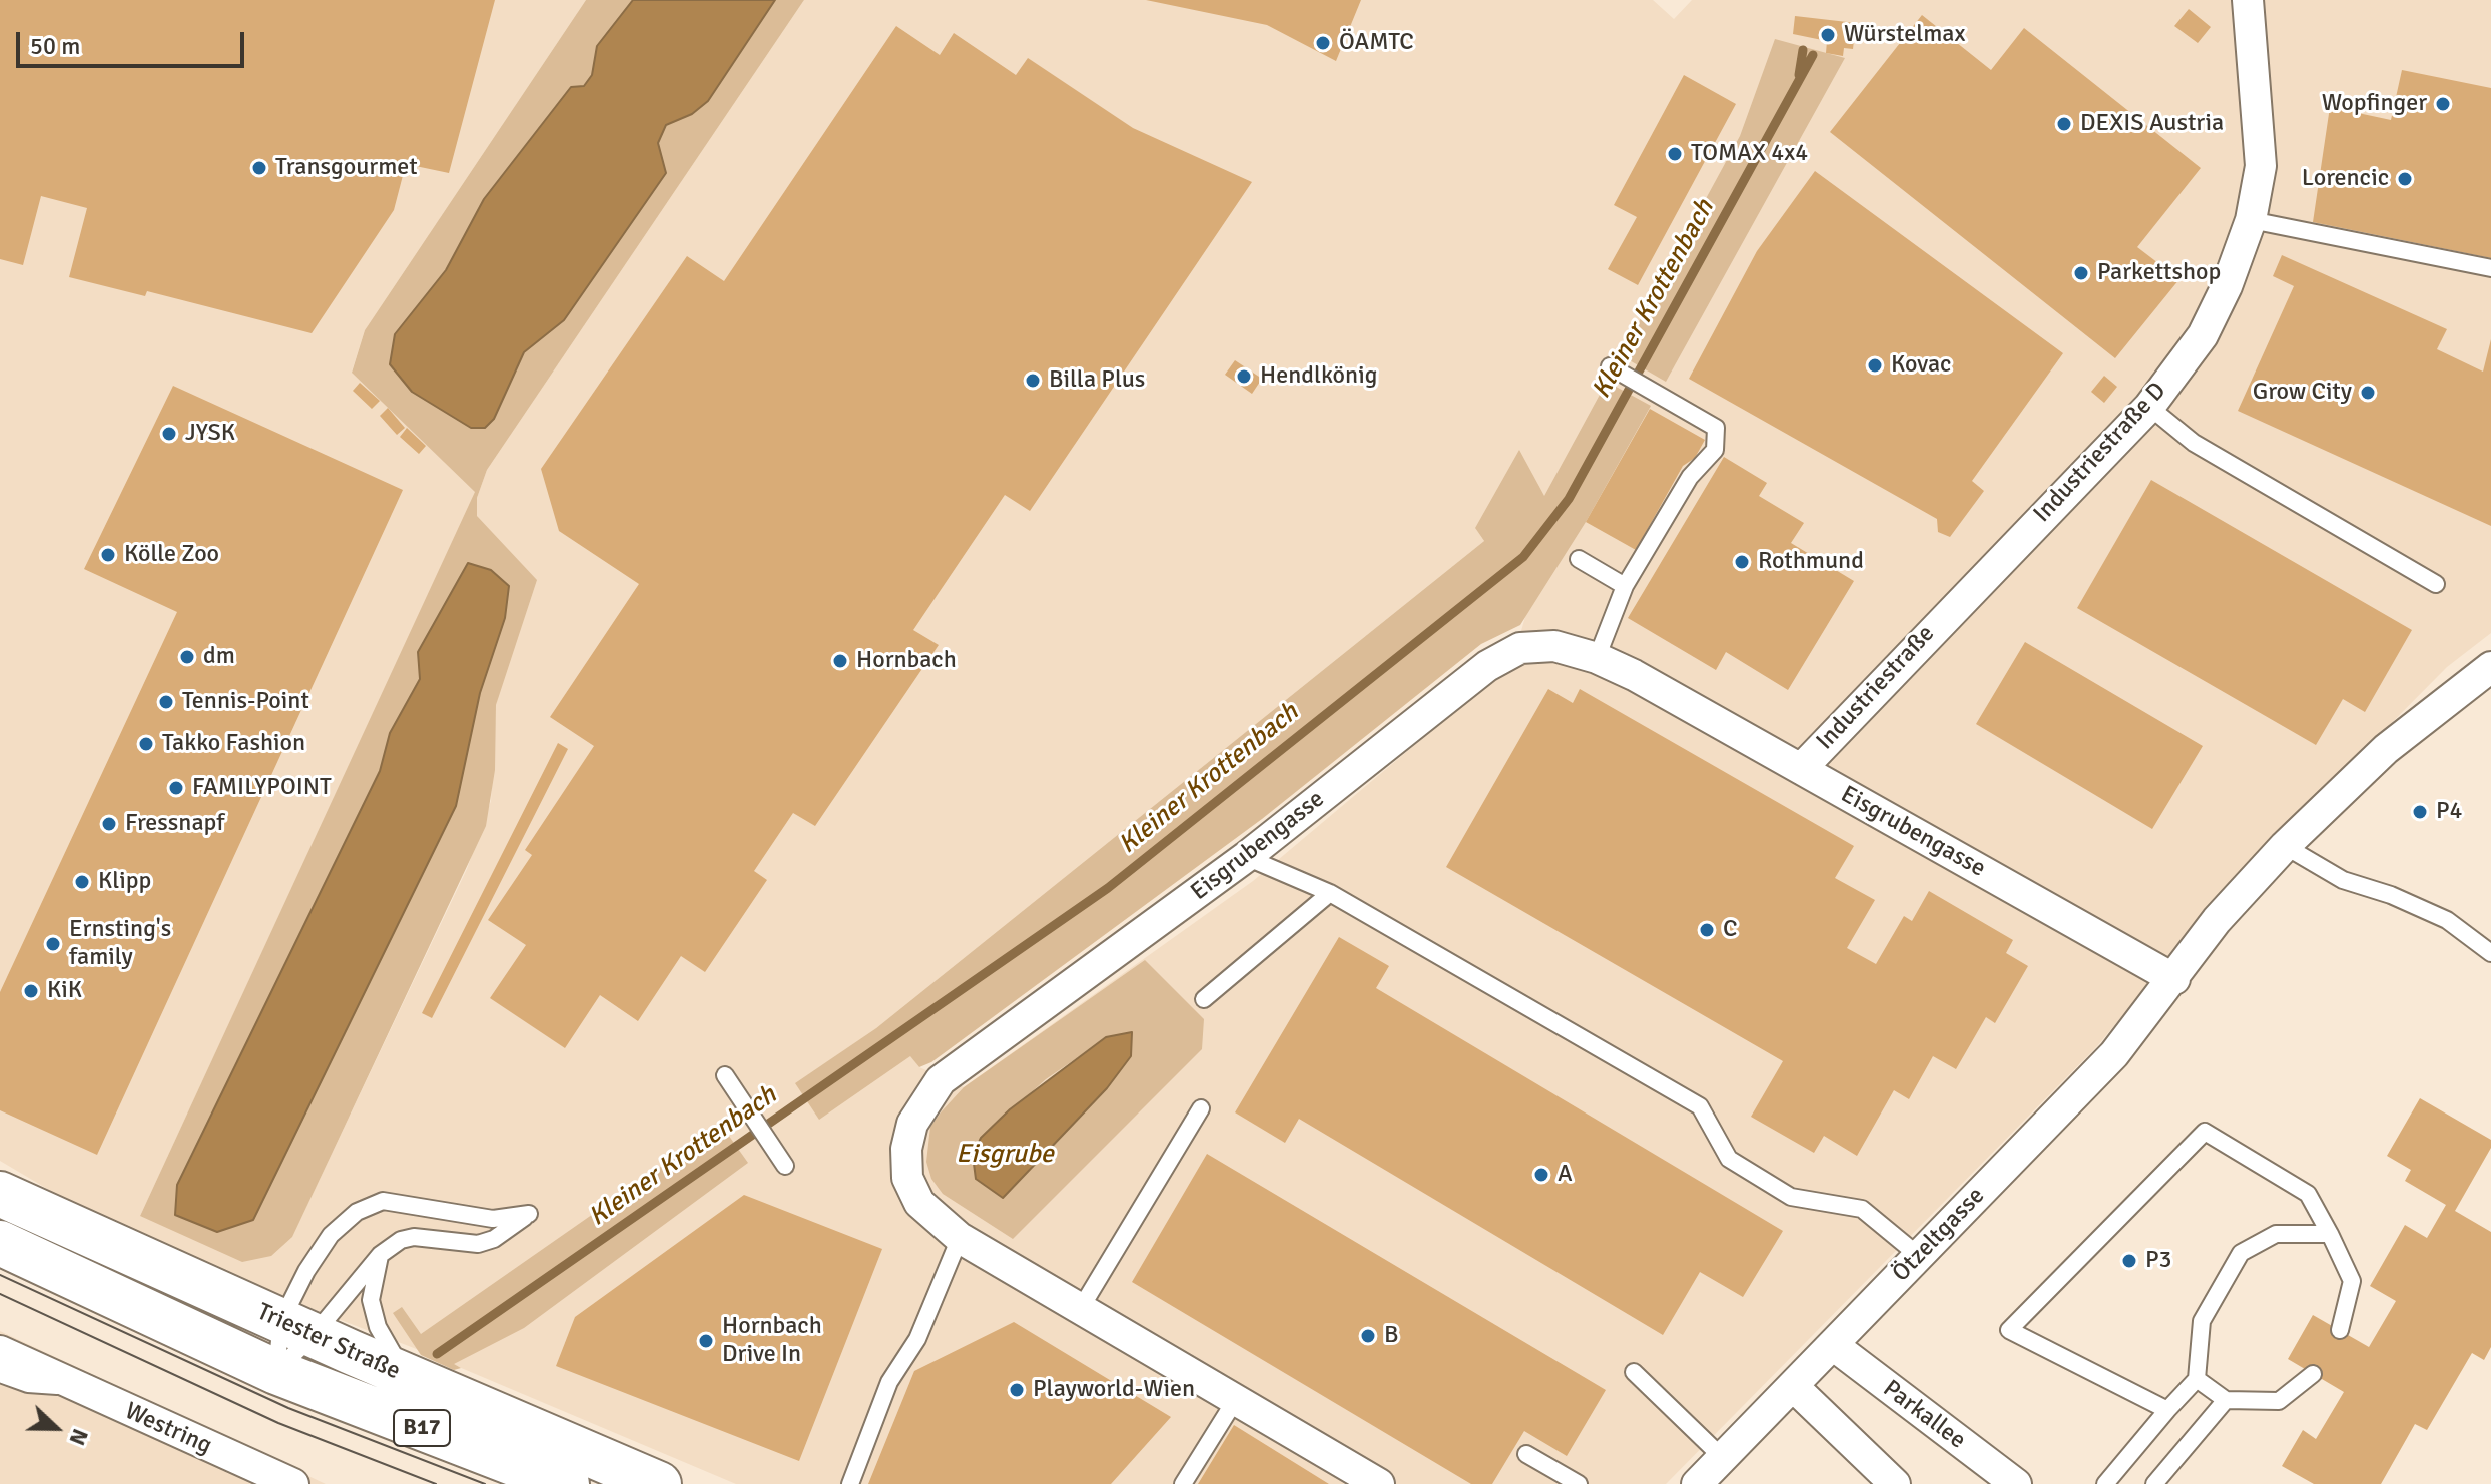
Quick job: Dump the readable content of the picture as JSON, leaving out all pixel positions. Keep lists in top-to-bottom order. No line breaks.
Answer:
{"streets":{"main road":["Triester Straße","B17"],"street":["Industriestraße D","Industriestraße","Eisgrubengasse","Ötzeltgasse","Parkallee","Westring"]},"crossings":[["Industriestraße D","Industriestraße"],["Industriestraße","Eisgrubengasse"],["Eisgrubengasse","Ötzeltgasse"],["Ötzeltgasse","Parkallee"]],"water":["Kleiner Krottenbach","Eisgrube"],"places":["Würstelmax","ÖAMTC","Wopfinger","DEXIS Austria","TOMAX 4x4","Transgourmet","Lorencic","Parkettshop","Kovac","Hendlkönig","Billa Plus","Grow City","JYSK","Kölle Zoo","Rothmund","dm","Hornbach","Tennis-Point","Takko Fashion","FAMILYPOINT","P4","Fressnapf","Klipp","C","Ernsting's family","KiK","A","P3","B","Hornbach Drive In","Playworld-Wien"],"scale_bar":"50 m","north":"right"}
